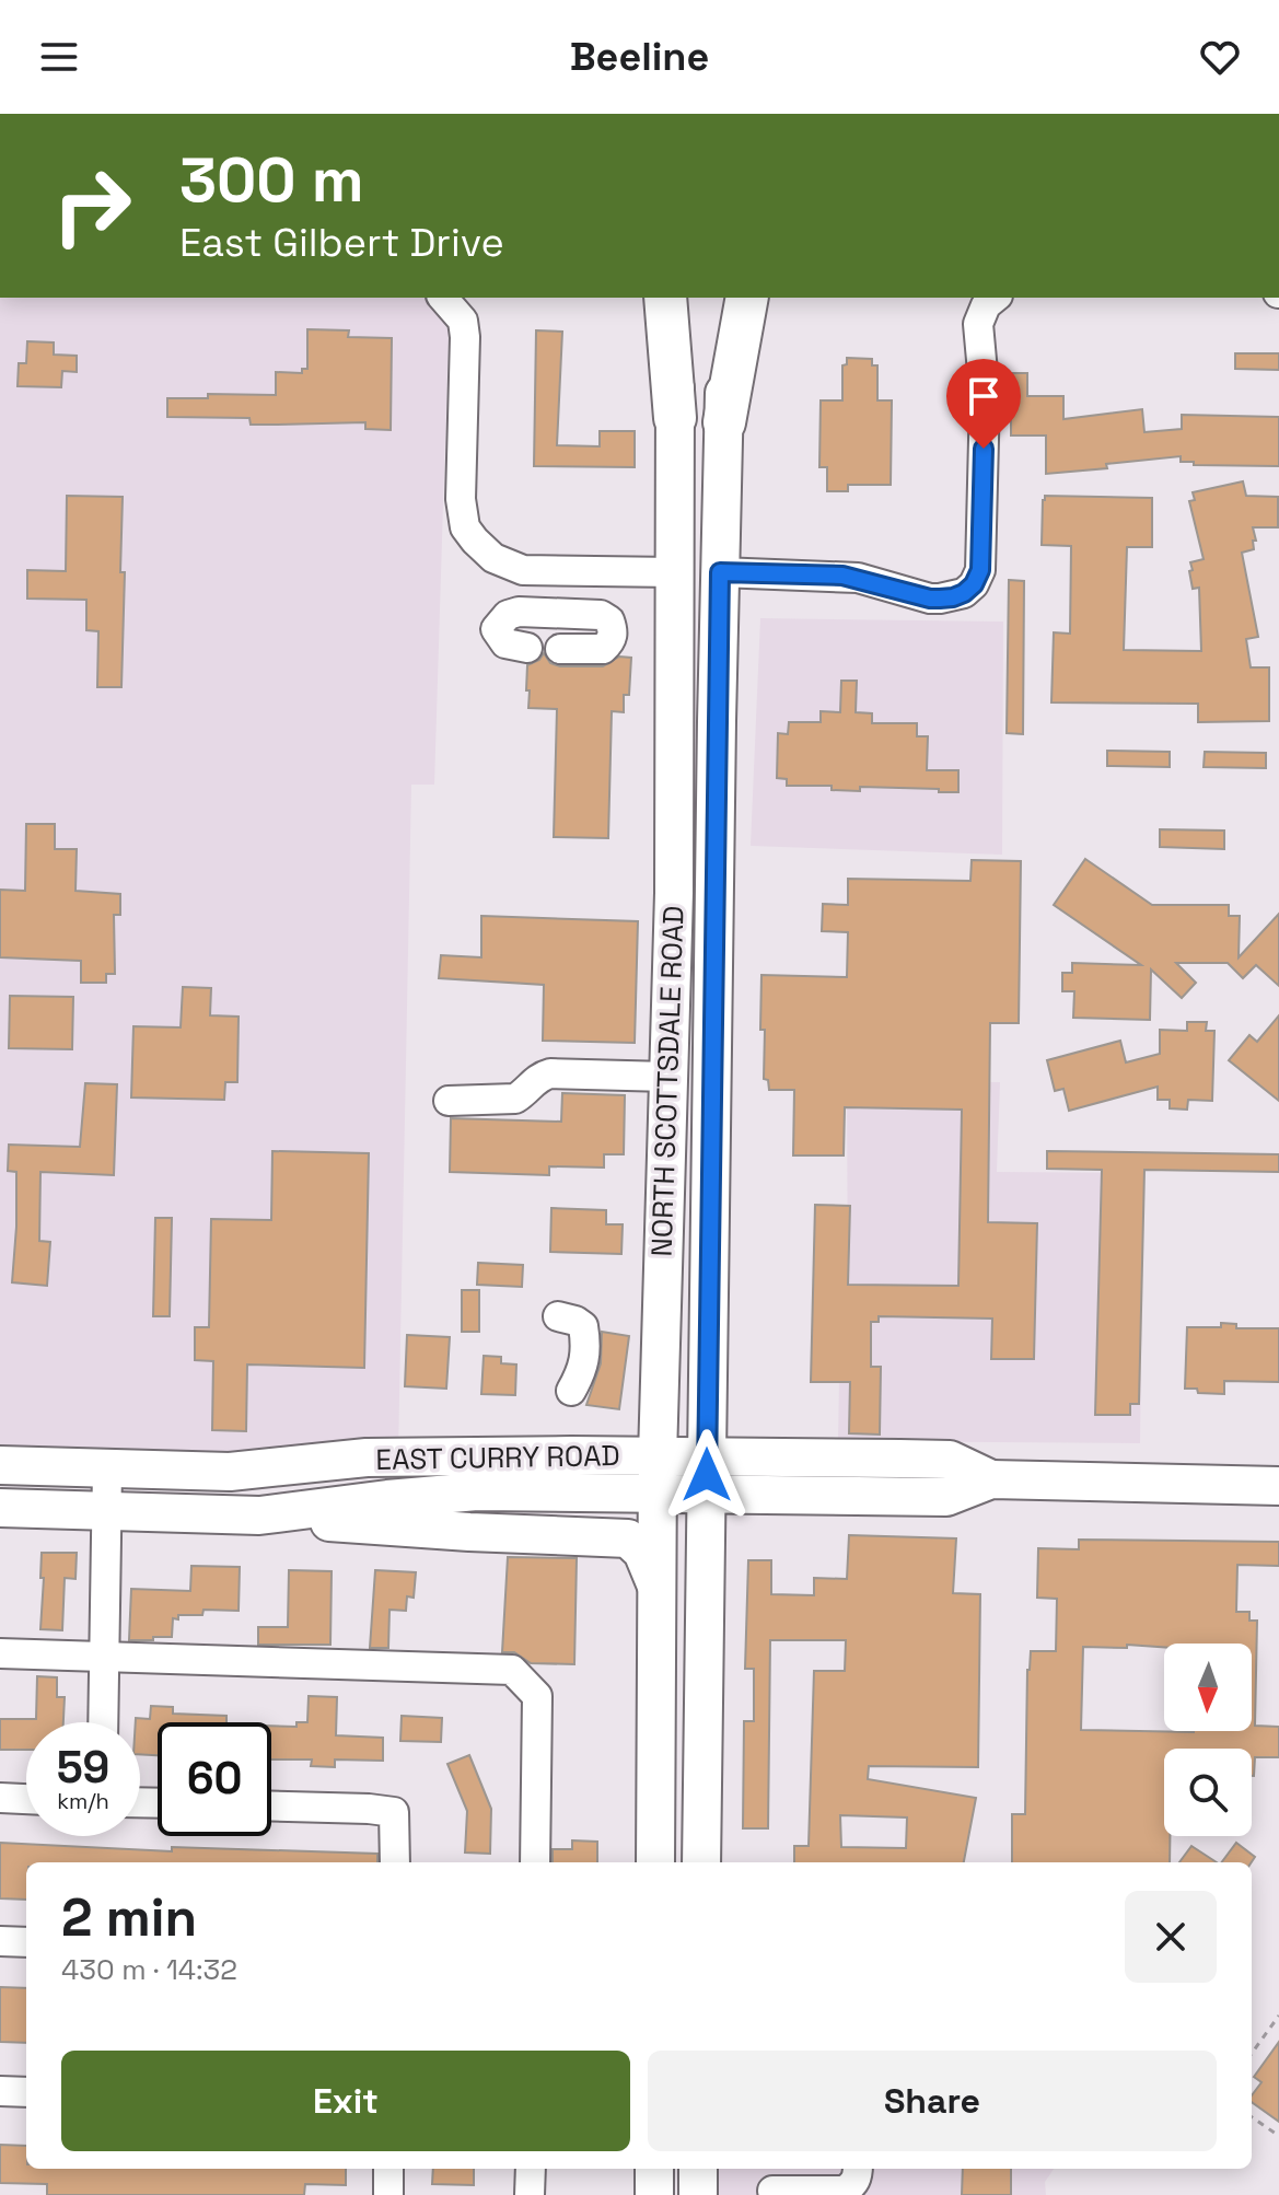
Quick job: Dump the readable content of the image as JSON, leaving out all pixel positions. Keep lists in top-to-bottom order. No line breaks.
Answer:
{"streets":{"main road":["NORTH SCOTTSDALE ROAD","EAST CURRY ROAD"]},"crossings":[["NORTH SCOTTSDALE ROAD","EAST CURRY ROAD"]],"north":"bottom","page":{"header":"Beeline","turn":["300 m","East Gilbert Drive"],"speed":"59 km/h","limit":"60","heading":["2 min","430 m · 14:32"],"buttons":["Exit","Share"]}}
